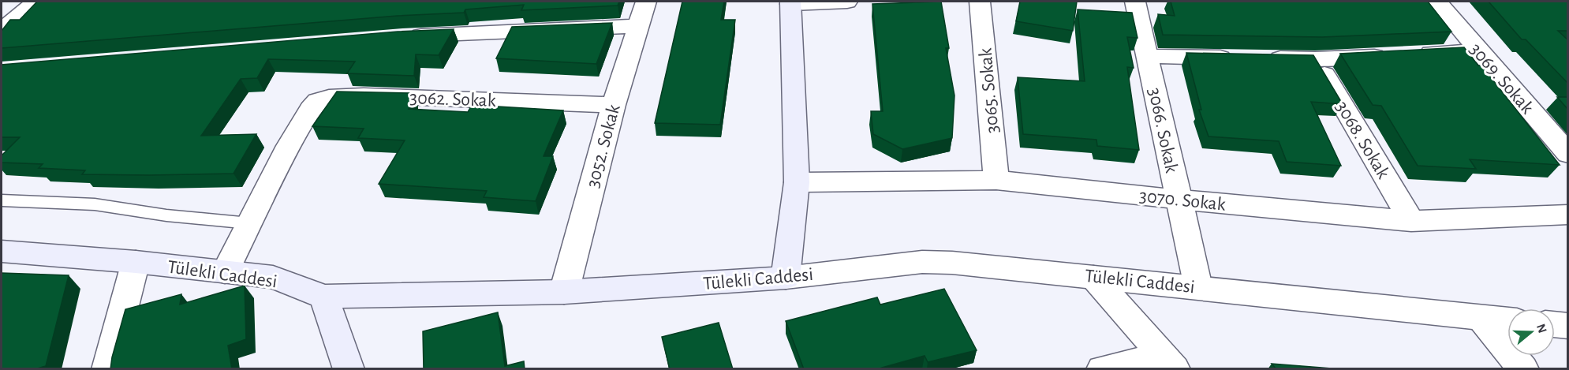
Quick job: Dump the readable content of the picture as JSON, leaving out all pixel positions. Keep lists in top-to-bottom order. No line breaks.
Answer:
{"streets":{"main road":["Tülekli Caddesi"],"street":["3069. Sokak","3065. Sokak","3062. Sokak","3066. Sokak","3068. Sokak","3052. Sokak","3070. Sokak"]},"crossings":[["3065. Sokak","3070. Sokak"],["3062. Sokak","3052. Sokak"],["3062. Sokak","Tülekli Caddesi"],["3066. Sokak","3070. Sokak"],["3066. Sokak","Tülekli Caddesi"],["3068. Sokak","3070. Sokak"],["3052. Sokak","Tülekli Caddesi"]],"north":"right"}
